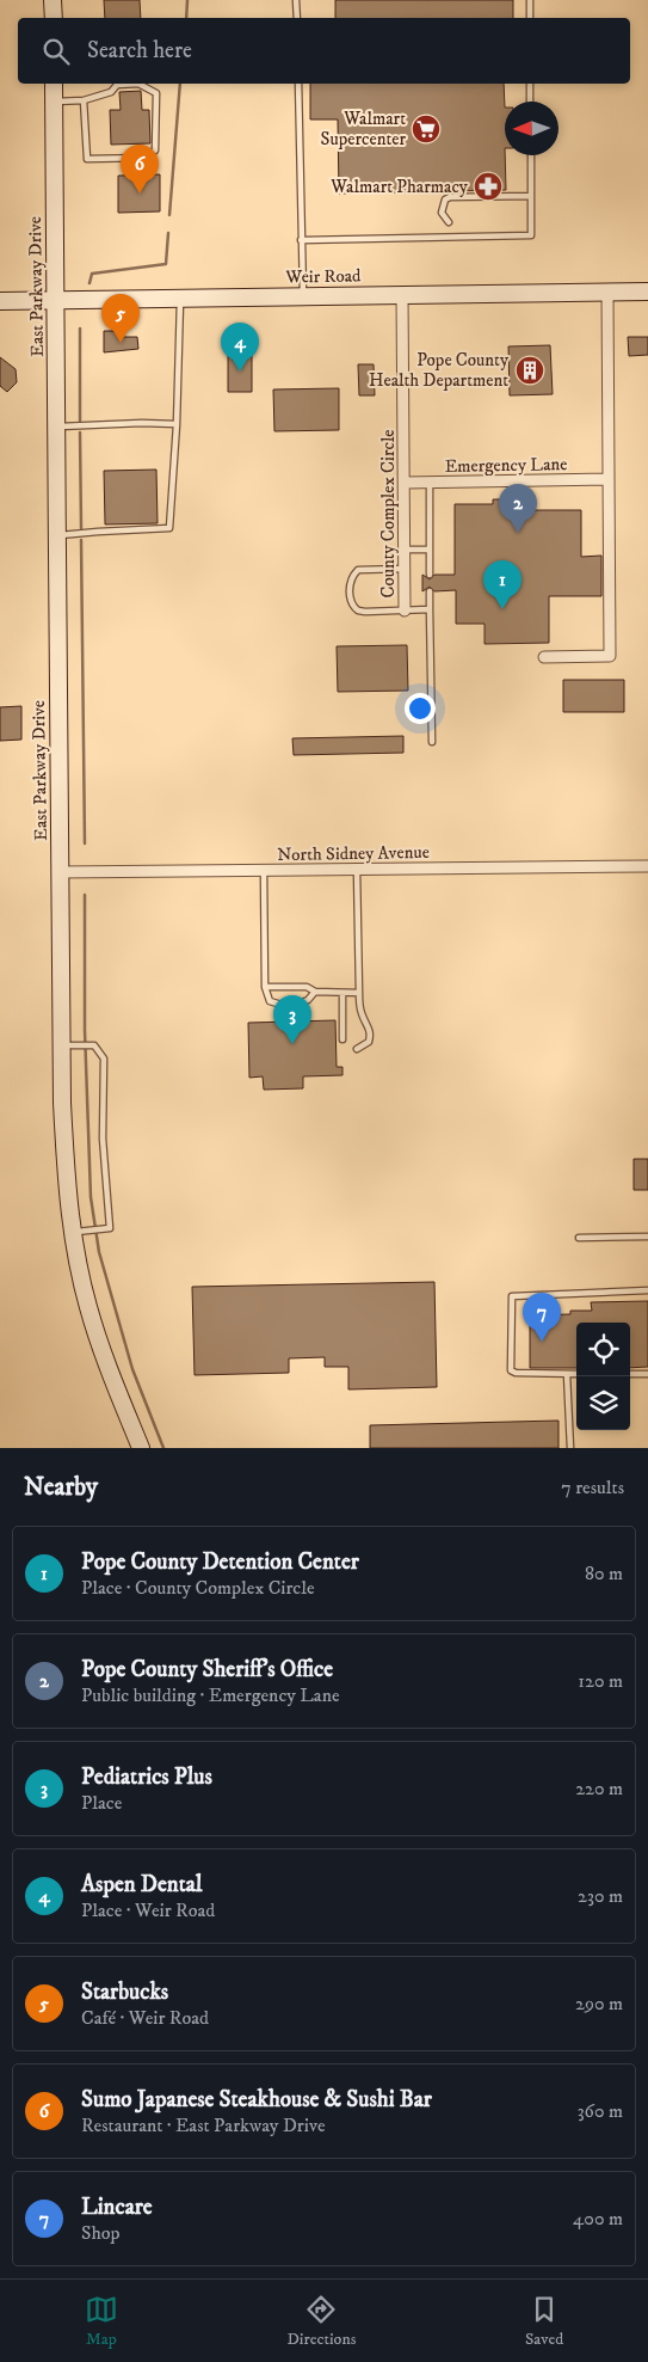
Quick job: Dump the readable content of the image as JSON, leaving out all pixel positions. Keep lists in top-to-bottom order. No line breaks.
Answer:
{"streets":{"main road":["Weir Road","East Parkway Drive"],"street":["Emergency Lane","County Complex Circle","North Sidney Avenue"]},"crossings":[["Weir Road","East Parkway Drive"],["Weir Road","County Complex Circle"],["East Parkway Drive","North Sidney Avenue"],["Emergency Lane","County Complex Circle"]],"places":{"supermarket":["Walmart Supercenter"],"pharmacy":["Walmart Pharmacy"],"building":["Pope County Health Department"]},"north":"left","page":{"search":"Search here","pins":["6","5","4","2","1","3","7"],"heading":["Nearby","7 results"],"list":[{"mark":"1","name":"Pope County Detention Center","note":"Place · County Complex Circle","value":"80 m"},{"mark":"2","name":"Pope County Sheriff's Office","note":"Public building · Emergency Lane","value":"120 m"},{"mark":"3","name":"Pediatrics Plus","note":"Place","value":"220 m"},{"mark":"4","name":"Aspen Dental","note":"Place · Weir Road","value":"230 m"},{"mark":"5","name":"Starbucks","note":"Café · Weir Road","value":"290 m"},{"mark":"6","name":"Sumo Japanese Steakhouse & Sushi Bar","note":"Restaurant · East Parkway Drive","value":"360 m"},{"mark":"7","name":"Lincare","note":"Shop","value":"400 m"}],"nav":["Map","Directions","Saved"]}}
